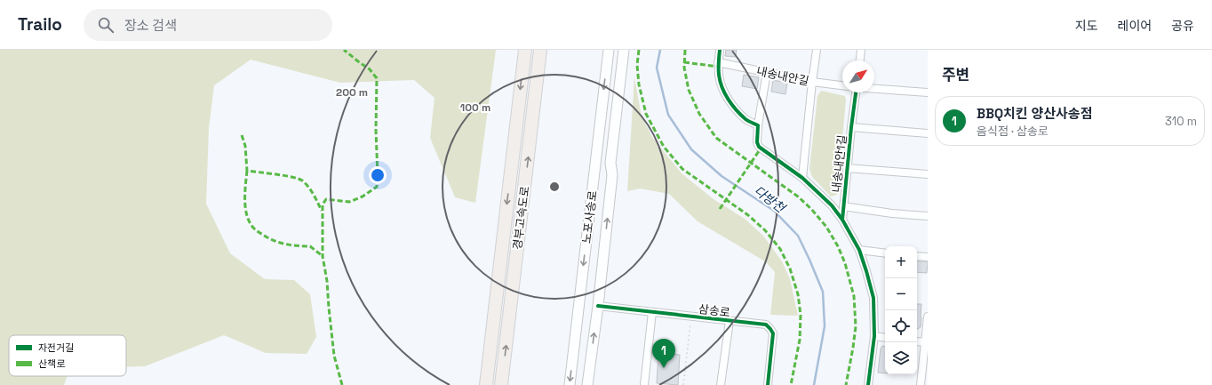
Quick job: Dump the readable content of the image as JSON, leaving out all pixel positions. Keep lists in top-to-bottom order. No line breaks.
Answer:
{"streets":{"highway":["경부고속도로"],"main road":["노포사송로"],"street":["내송내안길","내송내안1길","삼송로"]},"crossings":[["노포사송로","삼송로"]],"water":["다방천"],"legend":["자전거길","산책로"],"north":"top right","page":{"header":"Trailo","search":"장소 검색","nav":["지도","레이어","공유"],"heading":"주변","list":[{"mark":"1","name":"BBQ치킨 양산사송점","note":"음식점 · 삼송로","value":"310 m"}],"map_buttons":["+","−"],"pins":"1"},"rings":["200 m","100 m"]}
